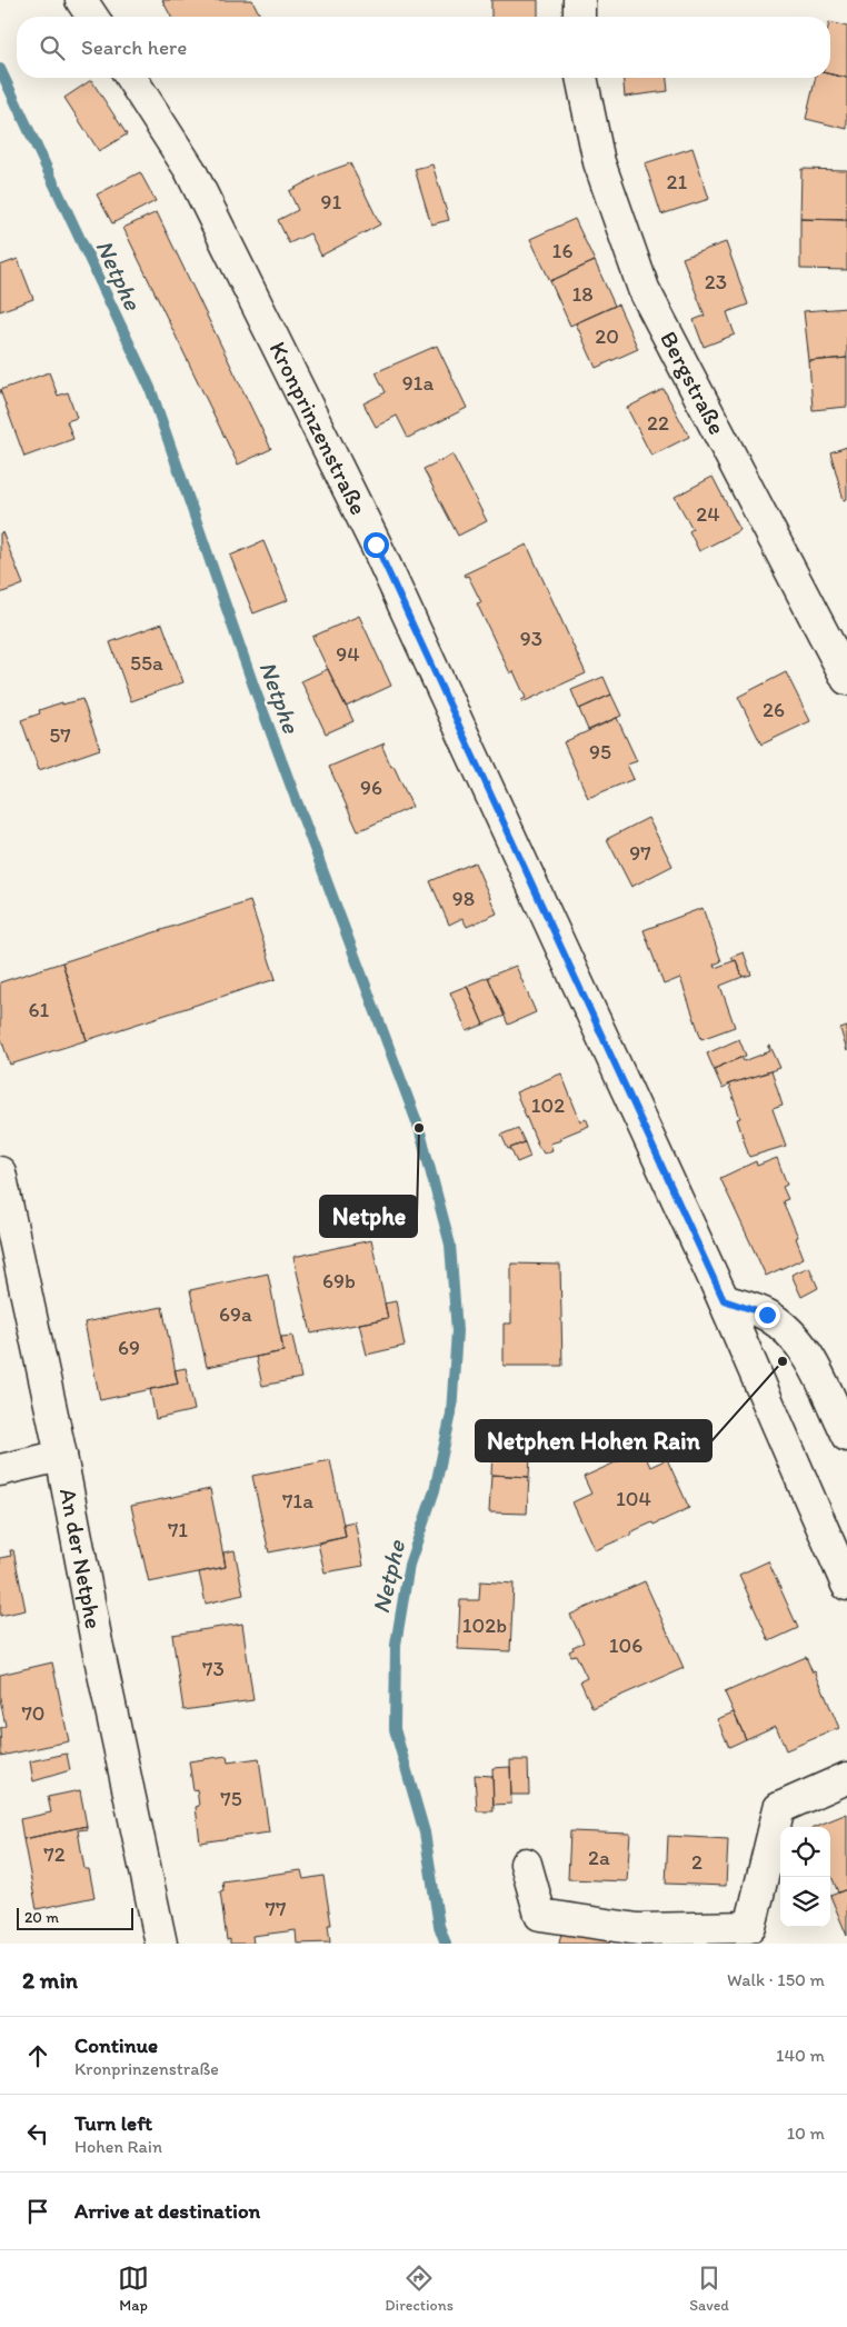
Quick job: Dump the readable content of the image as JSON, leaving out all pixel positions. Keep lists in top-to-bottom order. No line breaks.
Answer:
{"streets":{"street":["Bergstraße","Kronprinzenstraße","An der Netphe"]},"water":["Netphe"],"places":["Netphe","Netphen Hohen Rain"],"house_numbers":["21","91","16","23","18","20","91a","22","24","93","94","55a","26","57","95","96","97","98","61","102","69b","69a","69","104","71a","71","102b","106","73","70","75","72","2a","2","77"],"scale_bar":"20 m","page":{"search":"Search here","scale":"20 m","heading":["2 min","Walk · 150 m"],"list":[["Continue","Kronprinzenstraße","140 m"],["Turn left","Hohen Rain","10 m"],"Arrive at destination"],"nav":["Map","Directions","Saved"]}}
